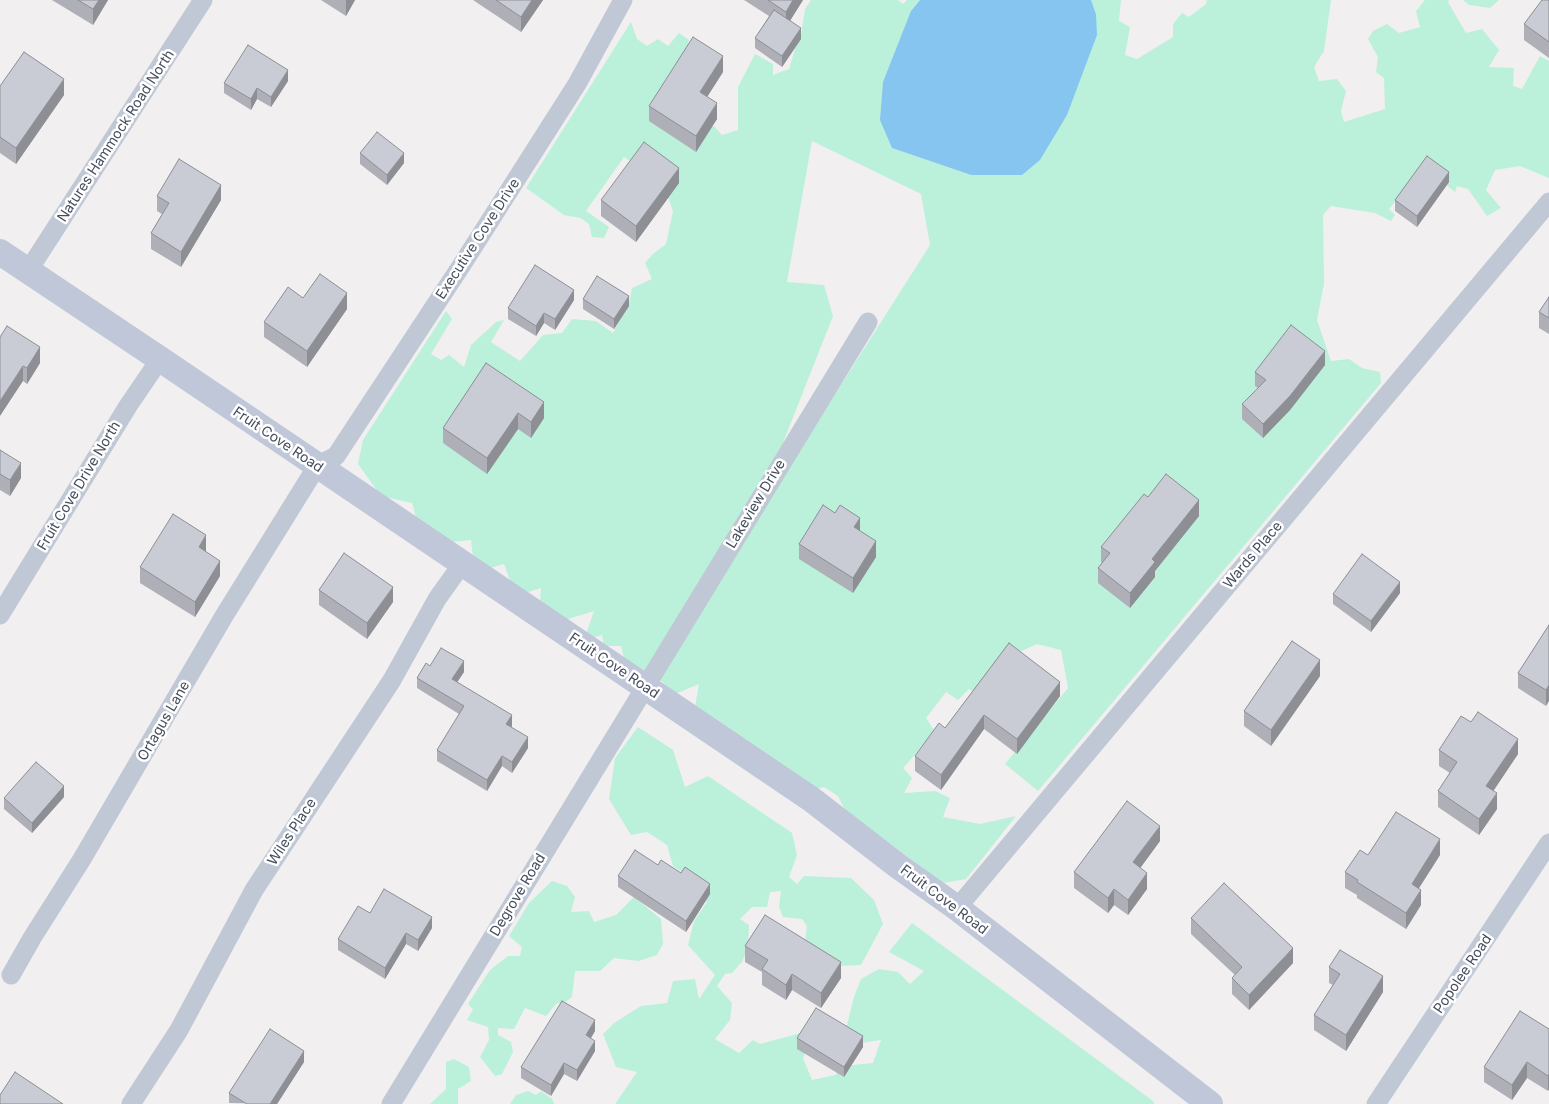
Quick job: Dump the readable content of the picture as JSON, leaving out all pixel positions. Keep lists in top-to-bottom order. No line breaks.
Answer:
{"streets":{"street":["Natures Hammock Road North","Executive Cove Drive","Fruit Cove Road","Fruit Cove Drive North","Lakeview Drive","Wards Place","Ortagus Lane","Wiles Place","Degrove Road","Popolee Road"]},"crossings":[["Natures Hammock Road North","Fruit Cove Road"],["Executive Cove Drive","Fruit Cove Road"],["Executive Cove Drive","Ortagus Lane"],["Fruit Cove Road","Fruit Cove Drive North"],["Fruit Cove Road","Lakeview Drive"],["Fruit Cove Road","Wards Place"],["Fruit Cove Road","Ortagus Lane"],["Fruit Cove Road","Wiles Place"],["Fruit Cove Road","Degrove Road"],["Lakeview Drive","Degrove Road"]]}
